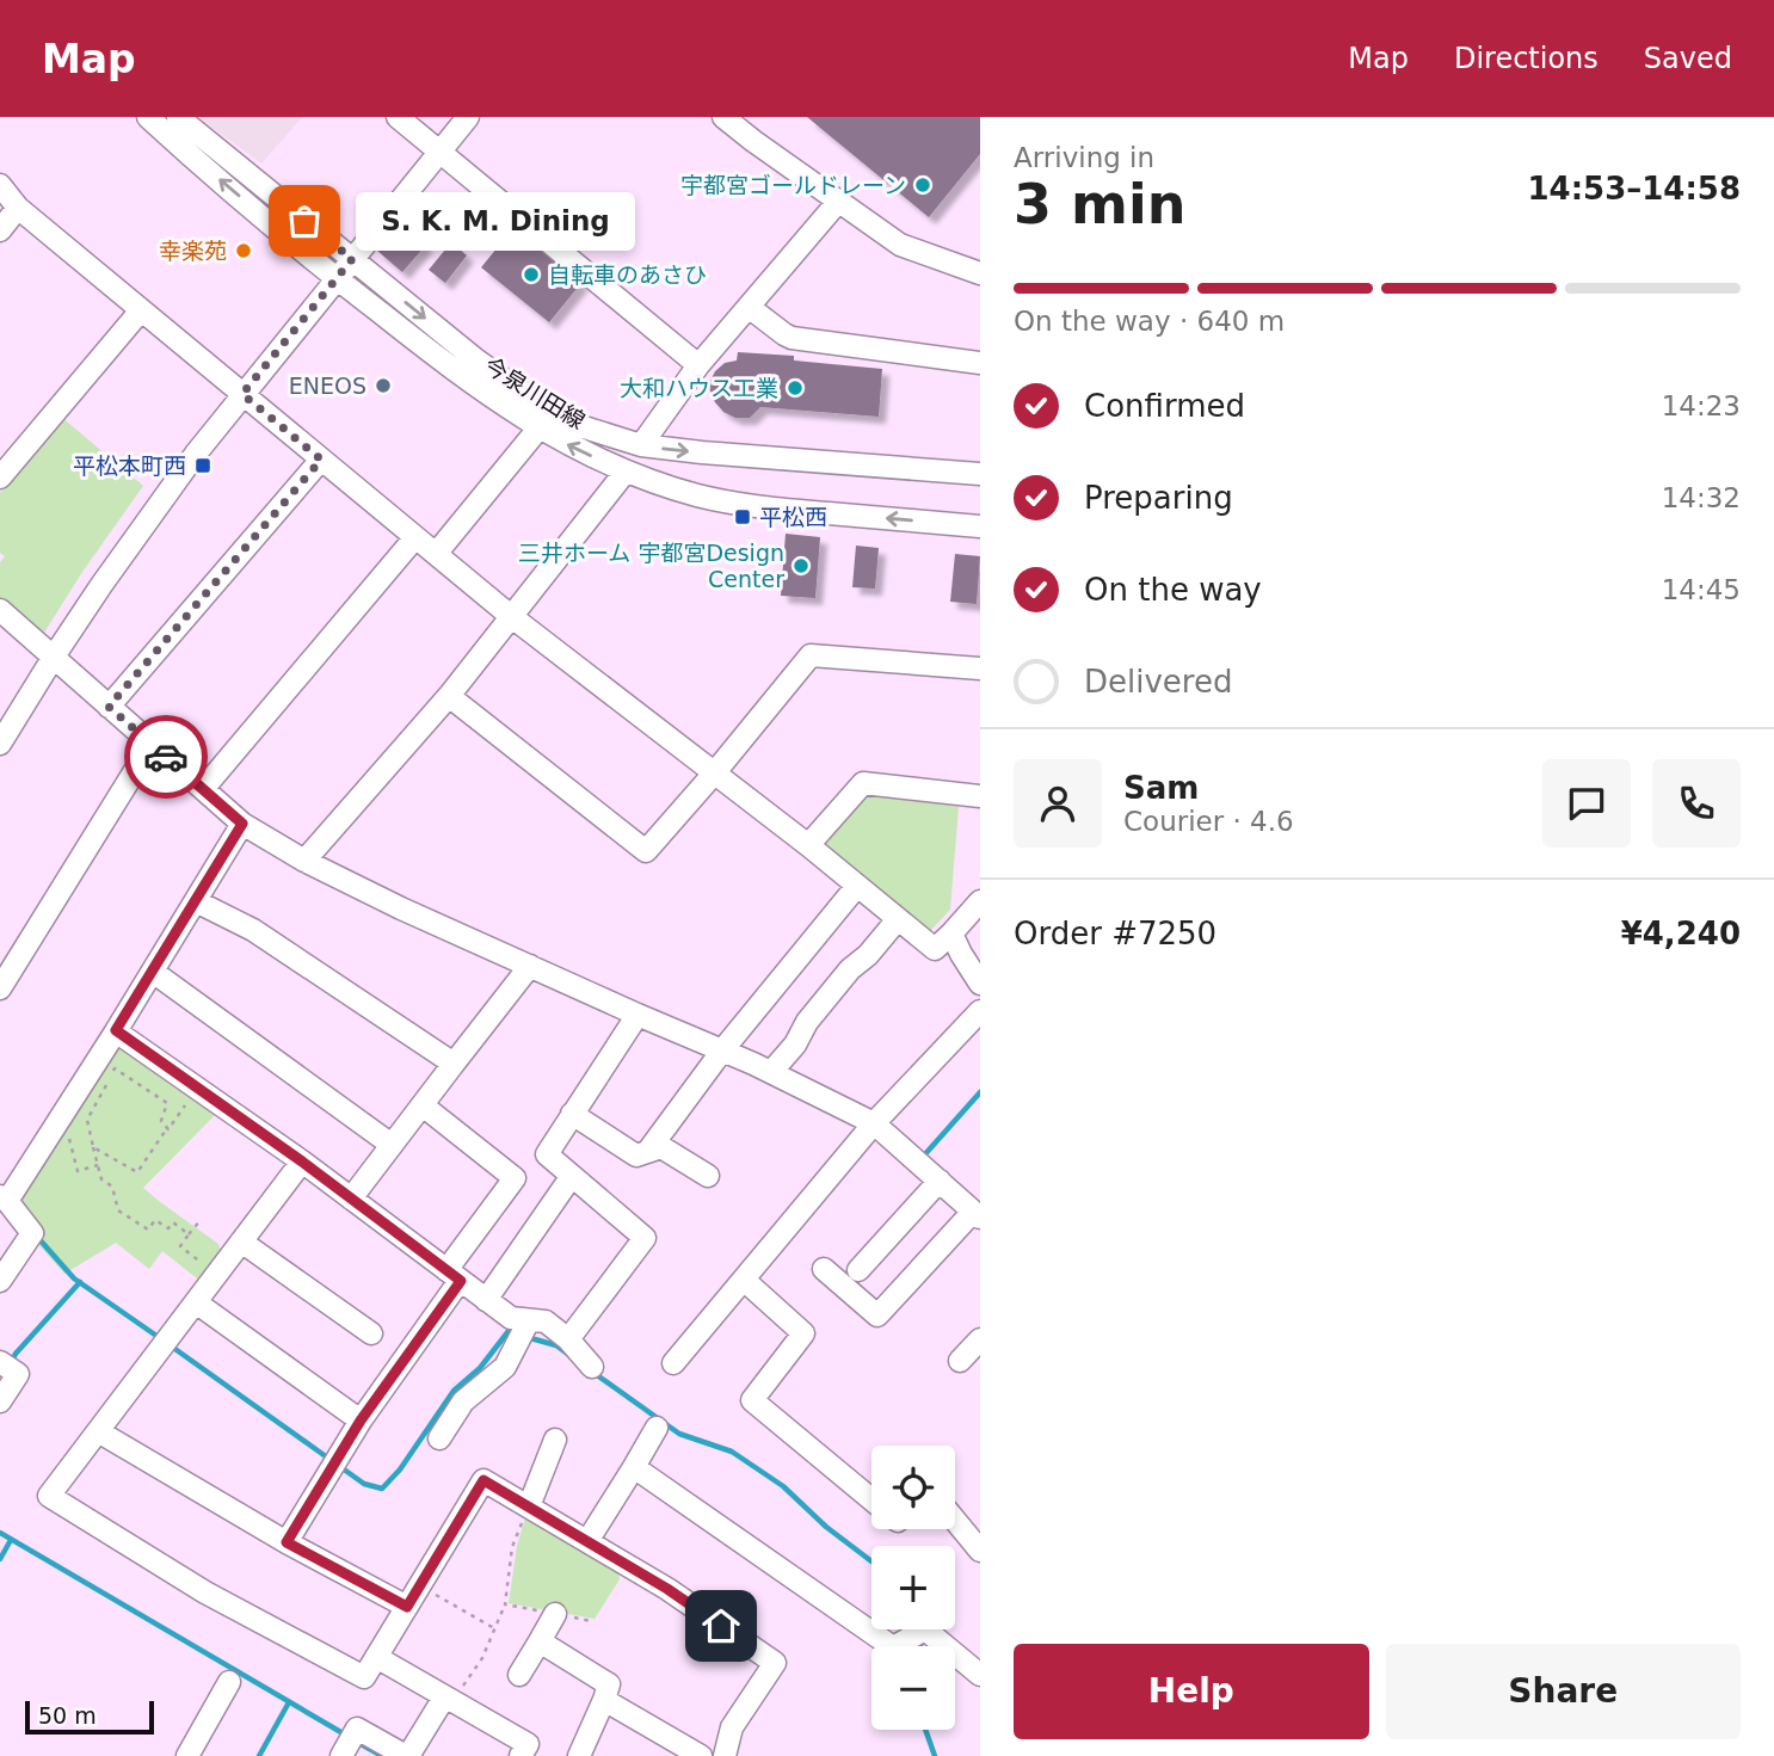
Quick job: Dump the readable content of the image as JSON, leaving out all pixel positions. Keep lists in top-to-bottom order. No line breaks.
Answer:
{"streets":{"street":["今泉川田線"]},"places":{"other":["宇都宮ゴールドレーン","S. K. M. Dining","幸楽苑","自転車のあさひ","ENEOS","大和ハウス工業","三井ホーム 宇都宮Design Center"],"transit":["平松本町西","平松西"]},"scale_bar":"50 m","page":{"header":"Map","nav":["Map","Directions","Saved"],"heading":["3 min","Arriving in","14:53–14:58"],"panel":["Sam","Courier · 4.6","Order #7250","¥4,240"],"bubble":"S. K. M. Dining","bar":"On the way · 640 m","list":[["Confirmed","14:23"],["Preparing","14:32"],["On the way","14:45"],"Delivered"],"map_buttons":["+","−"],"buttons":["Help","Share"],"scale":"50 m"}}
